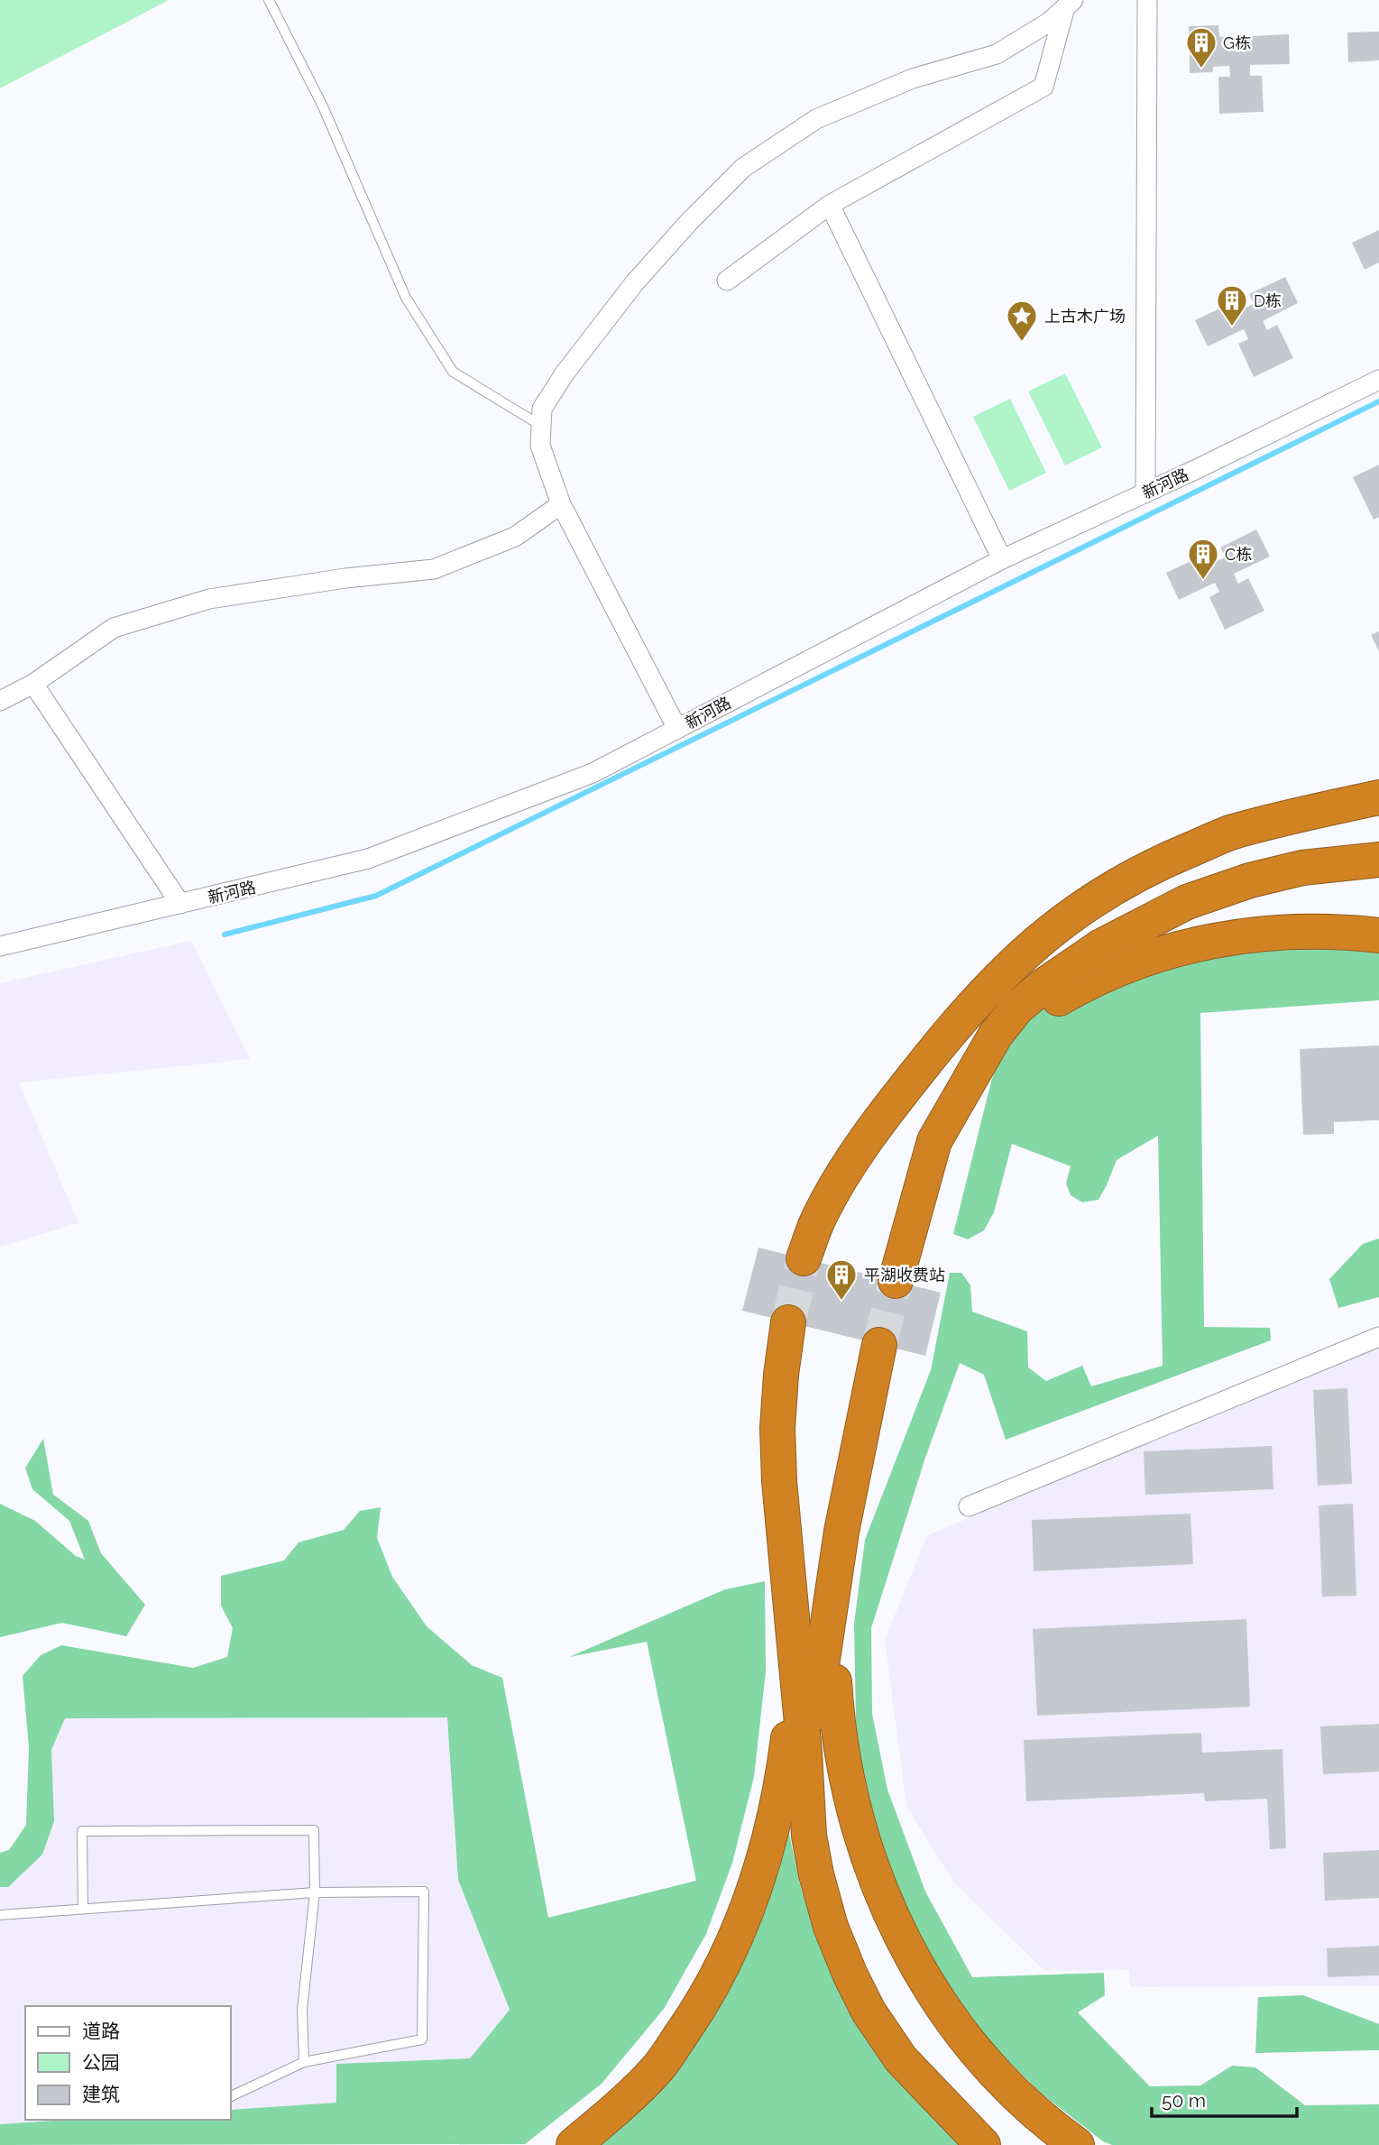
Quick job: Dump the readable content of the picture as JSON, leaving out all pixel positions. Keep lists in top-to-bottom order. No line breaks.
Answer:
{"streets":{"street":["新河路"]},"places":{"building":["G栋","D栋","C栋","平湖收费站"],"place":["上古木广场"]},"legend":["道路","公园","建筑"],"scale_bar":"50 m"}
